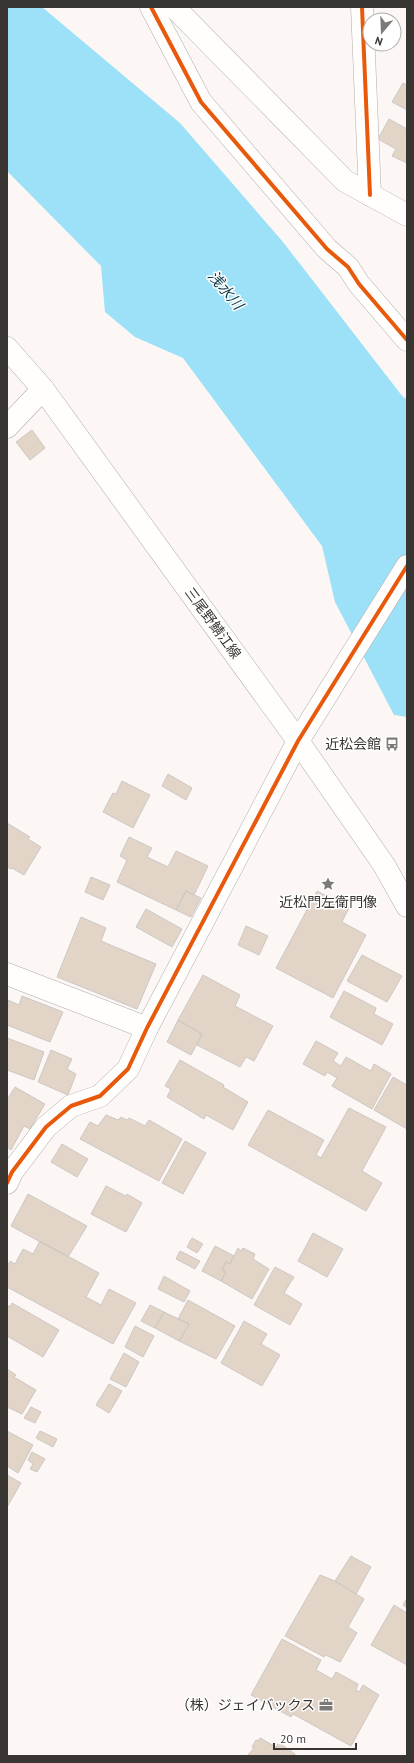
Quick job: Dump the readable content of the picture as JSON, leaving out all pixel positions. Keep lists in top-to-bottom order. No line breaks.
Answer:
{"streets":{"street":["三尾野鯖江線"]},"water":["浅水川"],"places":{"bus stop":["近松会館"],"place":["近松門左衛門像"],"office":["（株）ジェイバックス"]},"scale_bar":"20 m","north":"bottom"}
